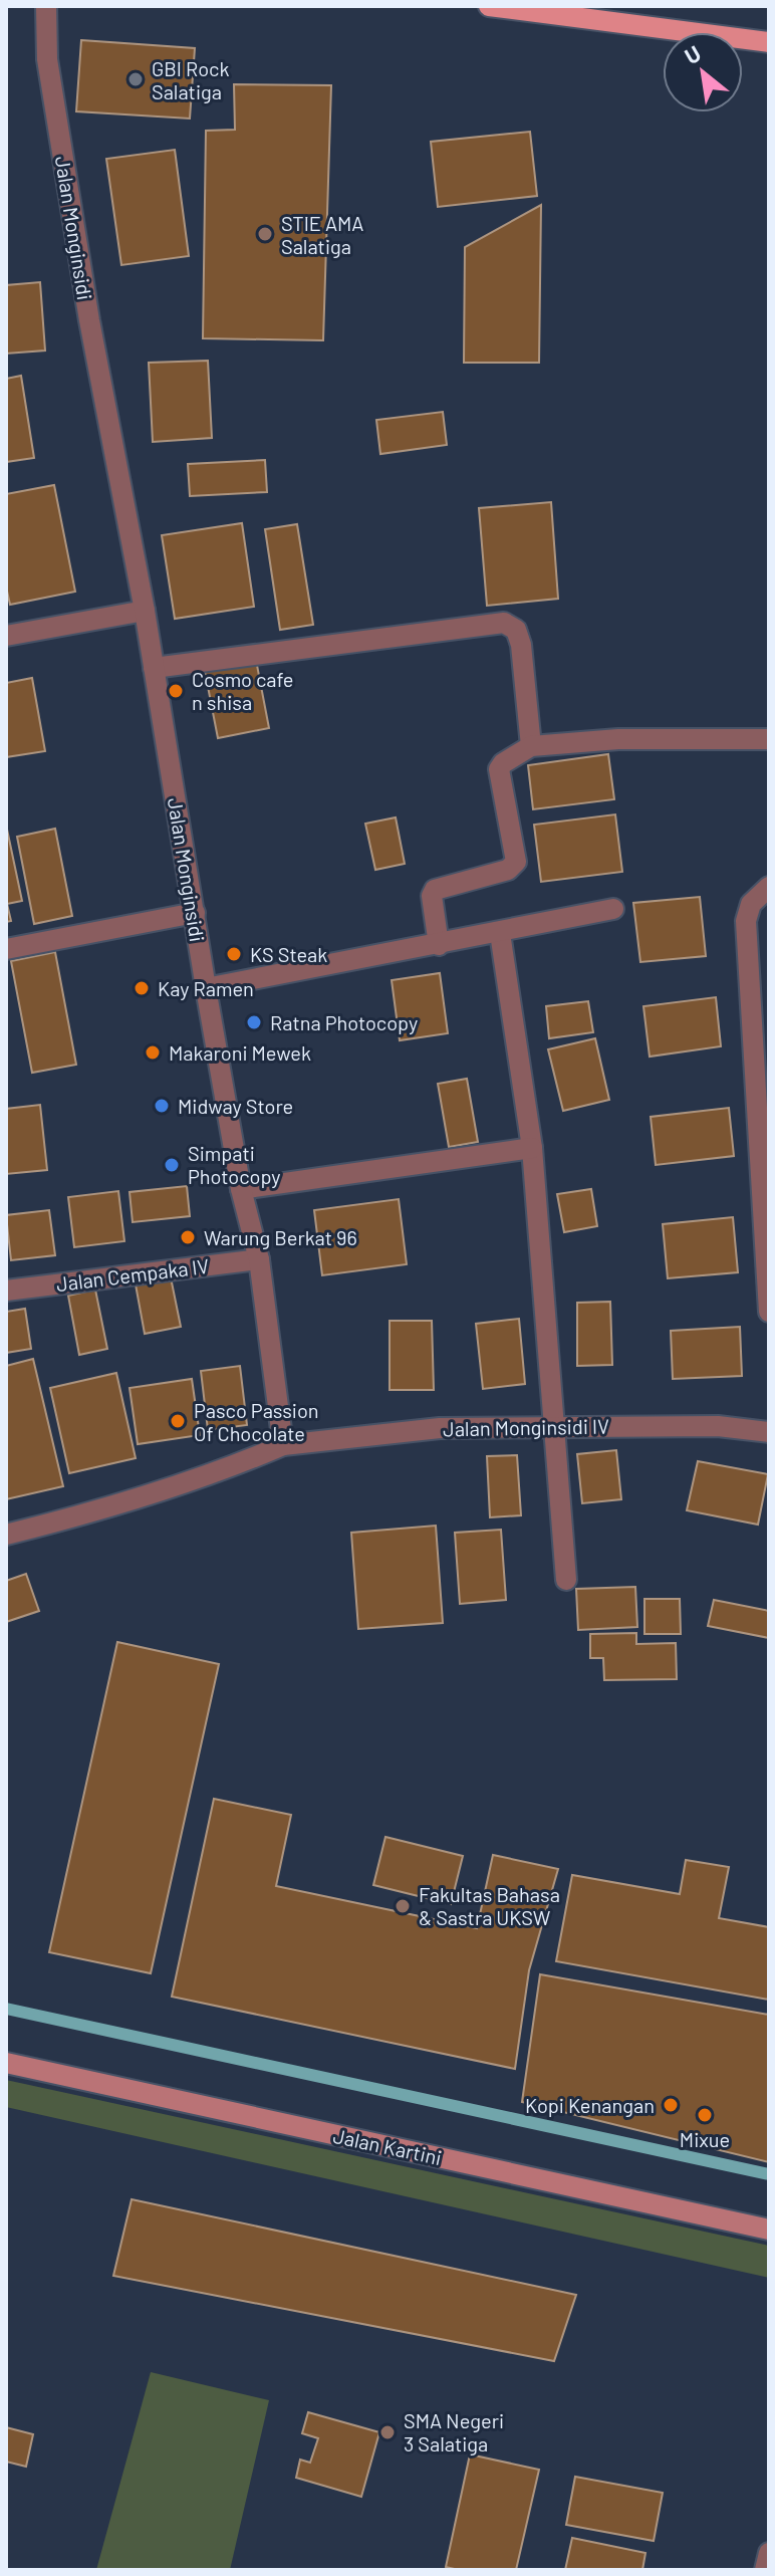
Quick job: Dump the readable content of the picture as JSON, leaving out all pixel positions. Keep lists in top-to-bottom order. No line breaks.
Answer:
{"streets":{"main road":["Jalan Kartini"],"street":["Jalan Monginsidi","Jalan Cempaka IV","Jalan Monginsidi IV"]},"crossings":[["Jalan Monginsidi","Jalan Cempaka IV"],["Jalan Monginsidi","Jalan Monginsidi IV"]],"places":["GBI Rock Salatiga","STIE AMA Salatiga","Cosmo cafe n shisa","KS Steak","Kay Ramen","Ratna Photocopy","Makaroni Mewek","Midway Store","Simpati Photocopy","Warung Berkat 96","Pasco Passion Of Chocolate","Fakultas Bahasa & Sastra UKSW","Kopi Kenangan","Mixue","SMA Negeri 3 Salatiga"],"north":"top left"}
